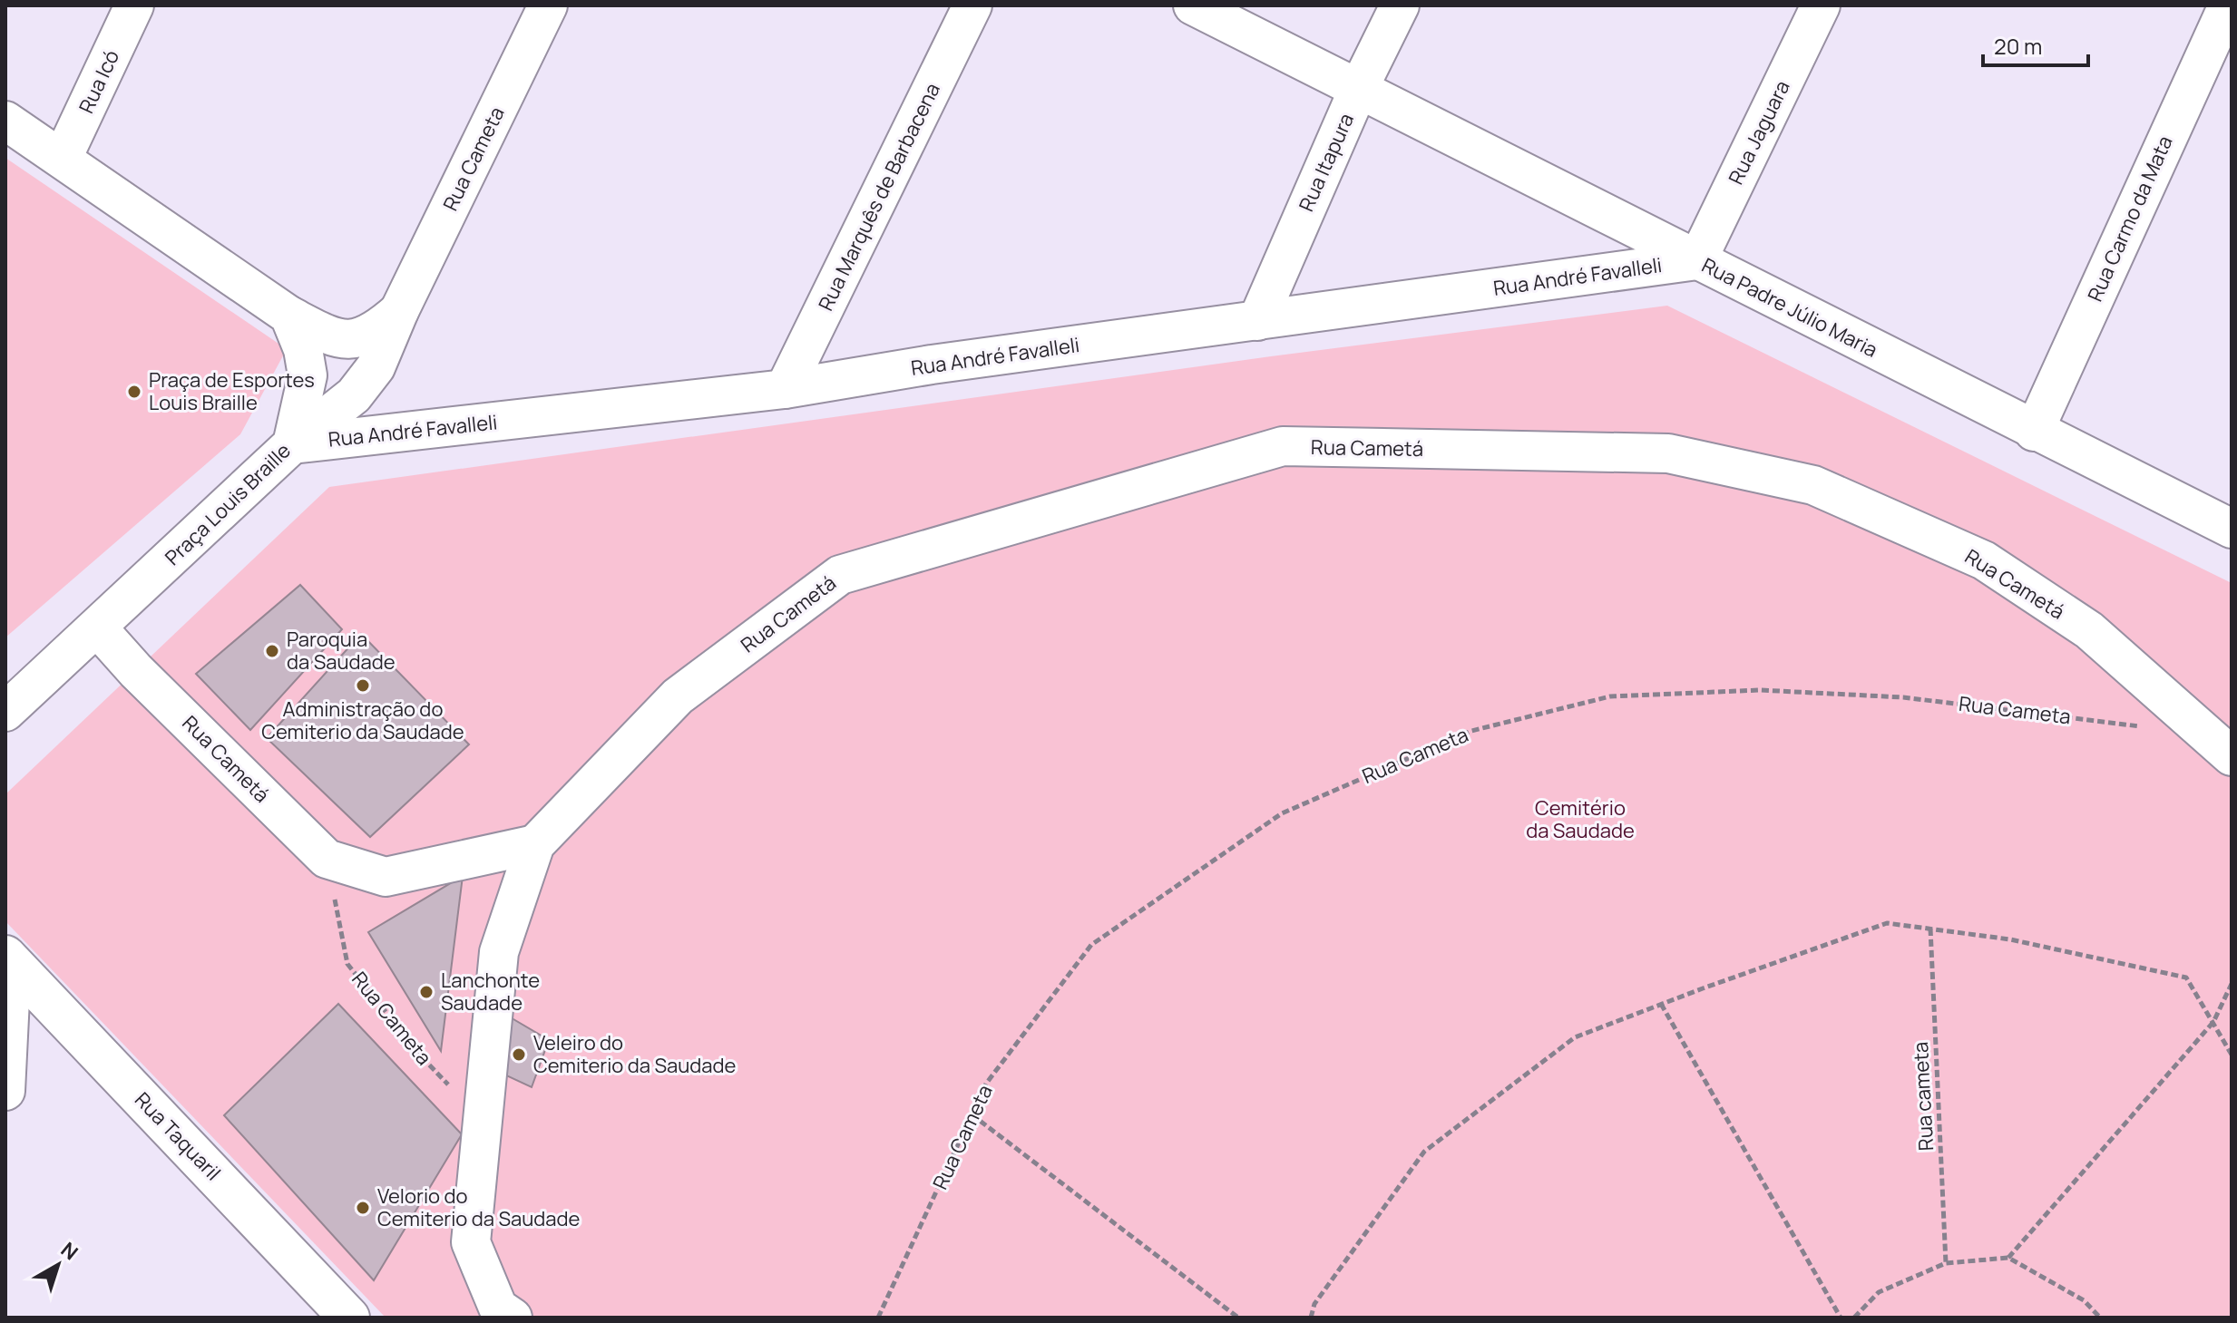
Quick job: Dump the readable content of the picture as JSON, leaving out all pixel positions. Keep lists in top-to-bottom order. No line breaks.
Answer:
{"streets":{"street":["Rua Icó","Rua Jaguara","Rua Cameta","Rua Itapura","Rua Marquês de Barbacena","Rua Carmo da Mata","Rua André Favalleli","Rua Padre Júlio Maria","Rua Cametá","Praça Louis Braille","Rua Taquaril"],"path":["Rua cameta"]},"crossings":[["Rua Jaguara","Rua André Favalleli"],["Rua Jaguara","Rua Padre Júlio Maria"],["Rua Cameta","Rua André Favalleli"],["Rua Cameta","Rua Cametá"],["Rua Cameta","Praça Louis Braille"],["Rua Itapura","Rua André Favalleli"],["Rua Itapura","Rua Padre Júlio Maria"],["Rua Marquês de Barbacena","Rua André Favalleli"],["Rua Carmo da Mata","Rua Padre Júlio Maria"],["Rua André Favalleli","Rua Padre Júlio Maria"],["Rua André Favalleli","Praça Louis Braille"],["Rua Cametá","Praça Louis Braille"]],"parks":["Cemitério da Saudade"],"places":["Praça de Esportes Louis Braille","Paroquia da Saudade","Administração do Cemiterio da Saudade","Lanchonte Saudade","Veleiro do Cemiterio da Saudade","Velorio do Cemiterio da Saudade"],"scale_bar":"20 m","north":"top right"}
